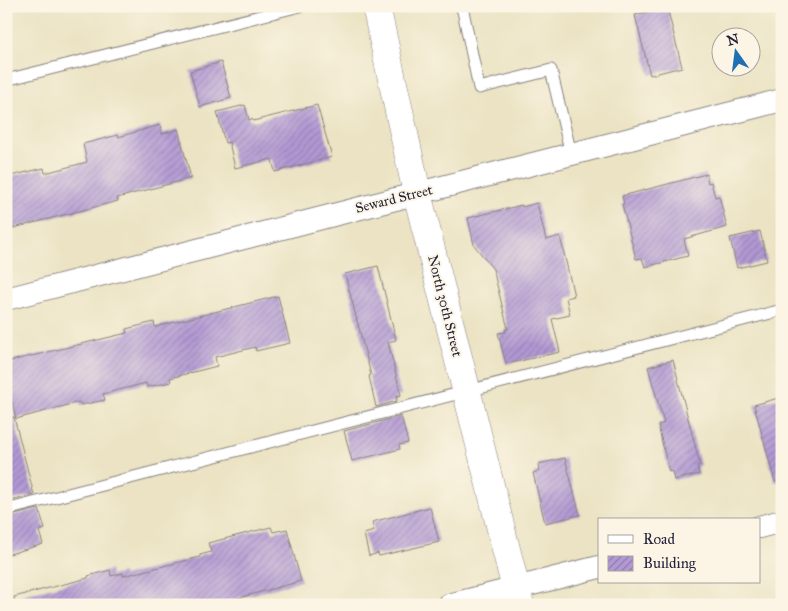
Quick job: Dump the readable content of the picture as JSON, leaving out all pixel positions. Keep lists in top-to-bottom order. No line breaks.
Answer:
{"streets":{"main road":["North 30th Street"],"street":["Seward Street"]},"crossings":[["Seward Street","North 30th Street"]],"legend":["Road","Building"],"north":"top"}
